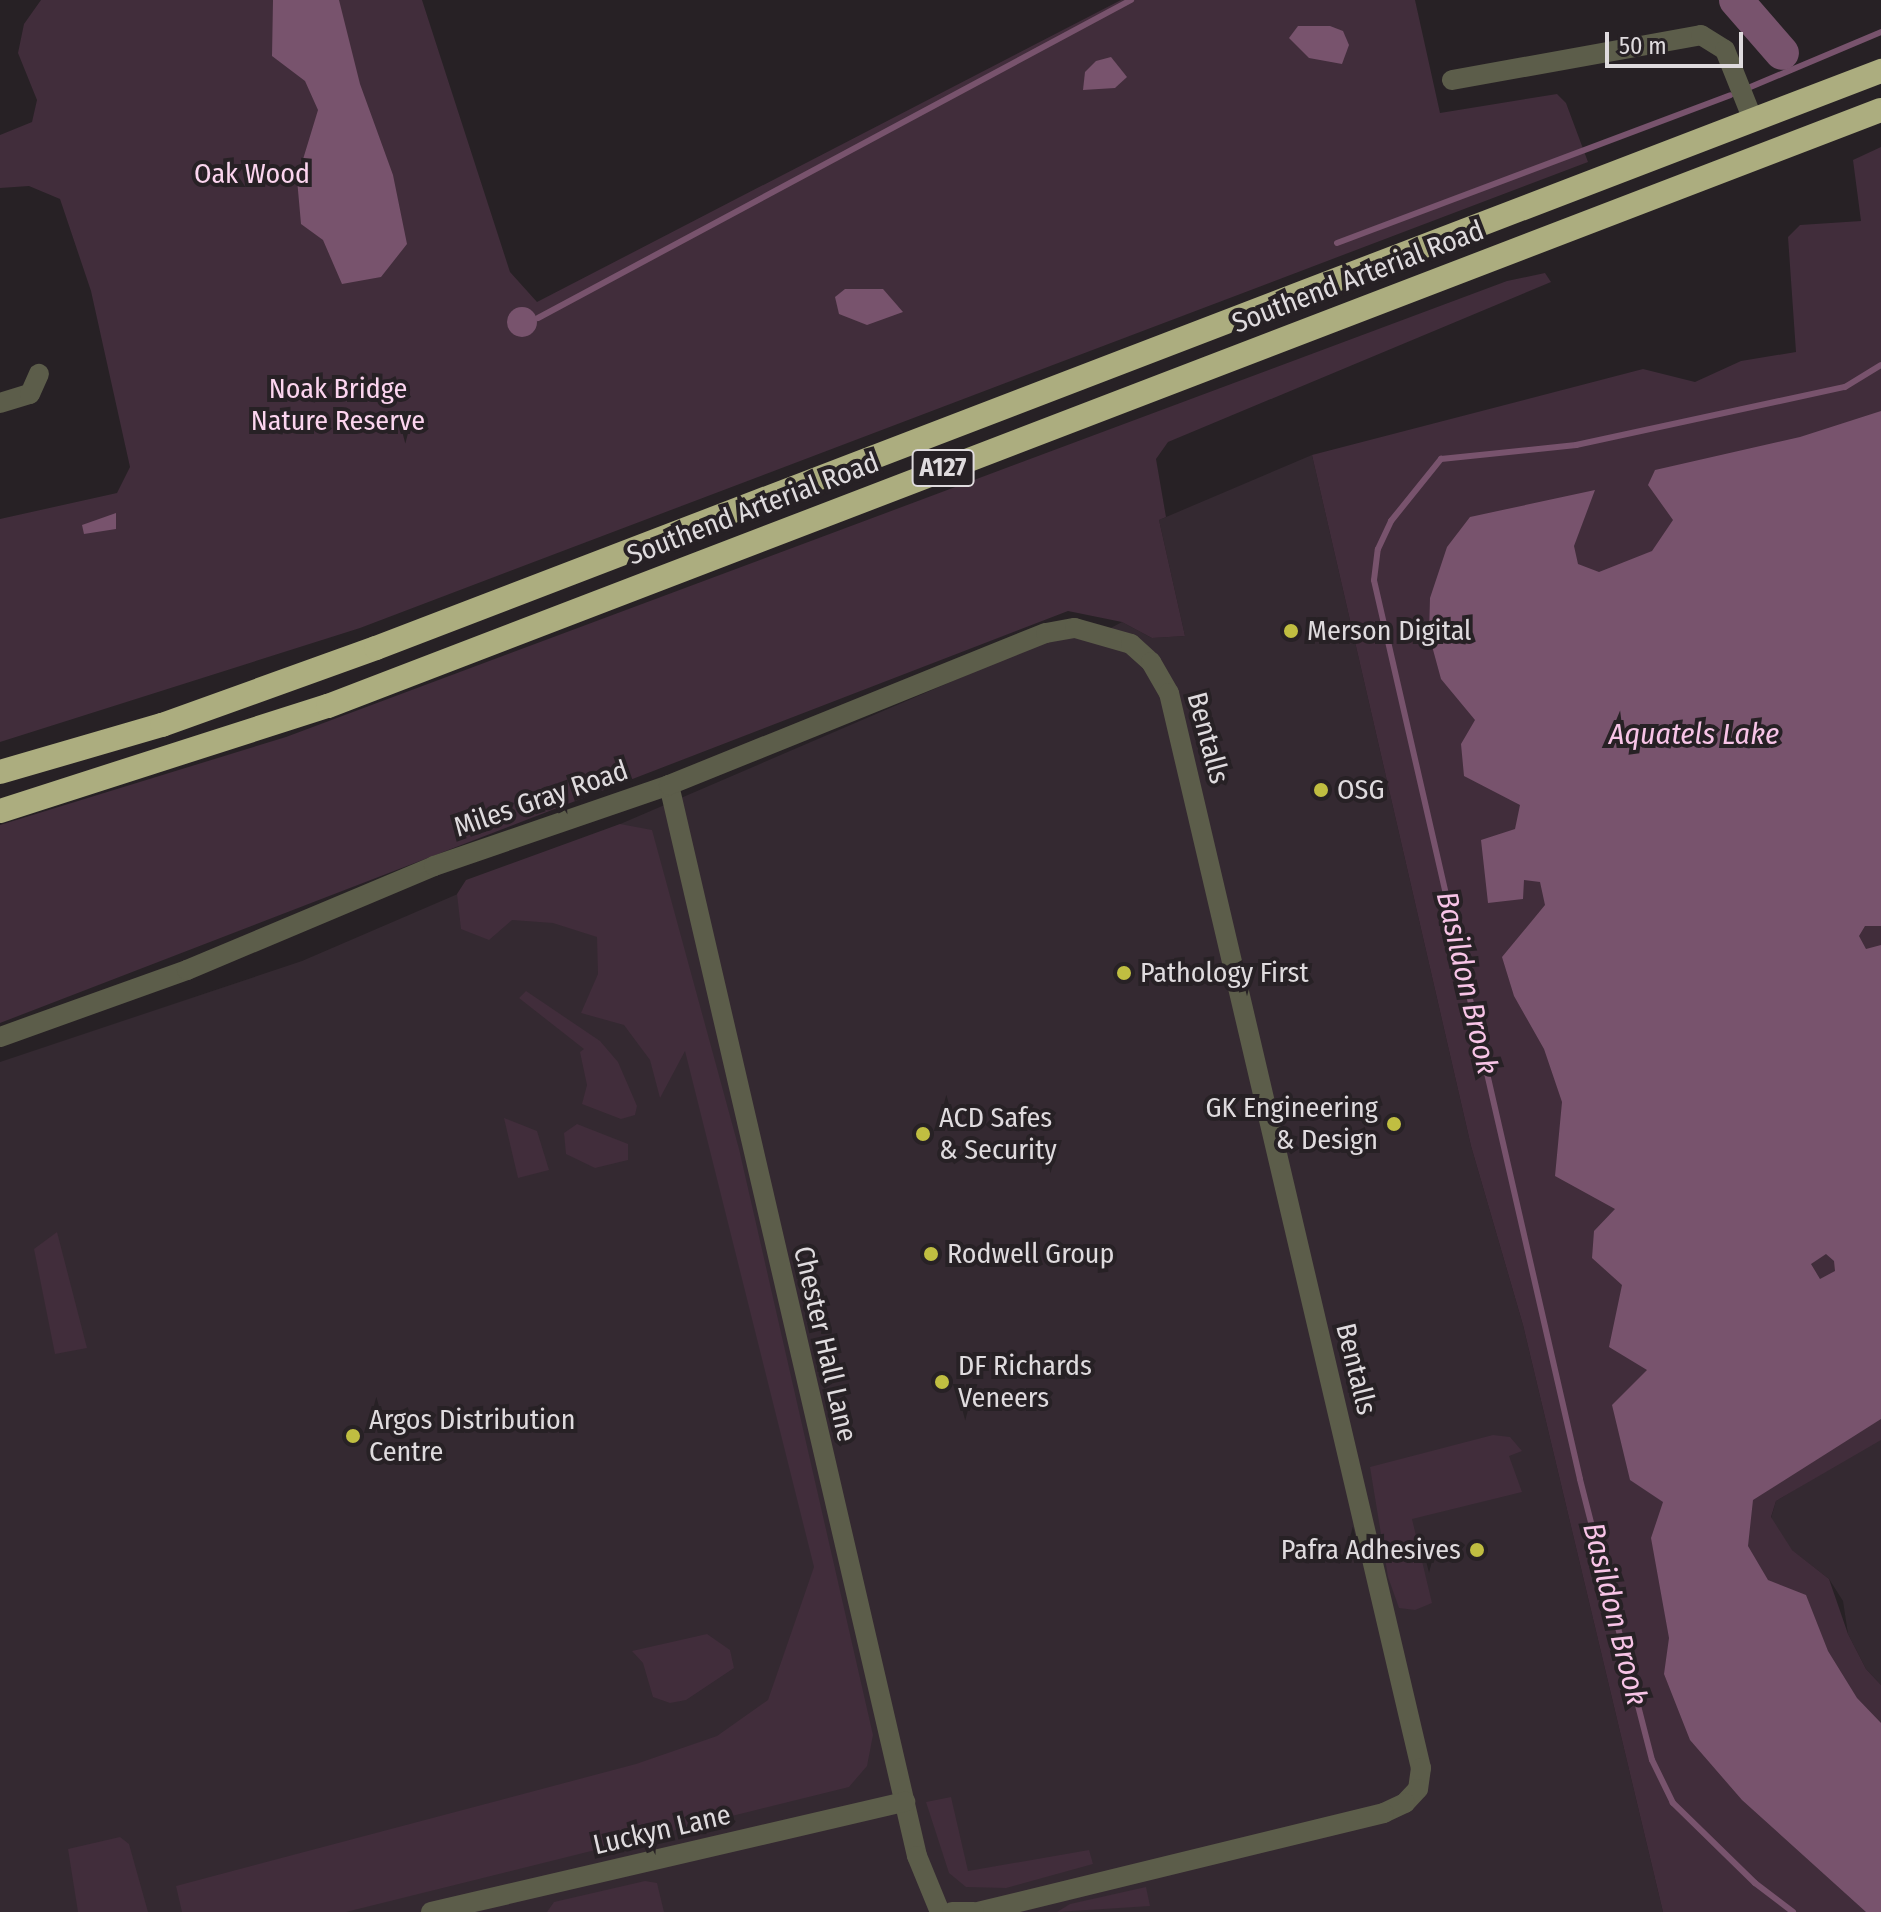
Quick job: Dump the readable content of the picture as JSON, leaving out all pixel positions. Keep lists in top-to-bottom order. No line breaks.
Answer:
{"streets":{"highway":["Southend Arterial Road","A127"],"street":["Bentalls","Miles Gray Road","Chester Hall Lane","Luckyn Lane"]},"crossings":[["Bentalls","Miles Gray Road"],["Miles Gray Road","Chester Hall Lane"],["Chester Hall Lane","Luckyn Lane"]],"water":["Aquatels Lake","Basildon Brook"],"parks":["Oak Wood","Noak Bridge Nature Reserve"],"places":["Merson Digital","OSG","Pathology First","GK Engineering & Design","ACD Safes & Security","Rodwell Group","DF Richards Veneers","Argos Distribution Centre","Pafra Adhesives"],"scale_bar":"50 m"}
